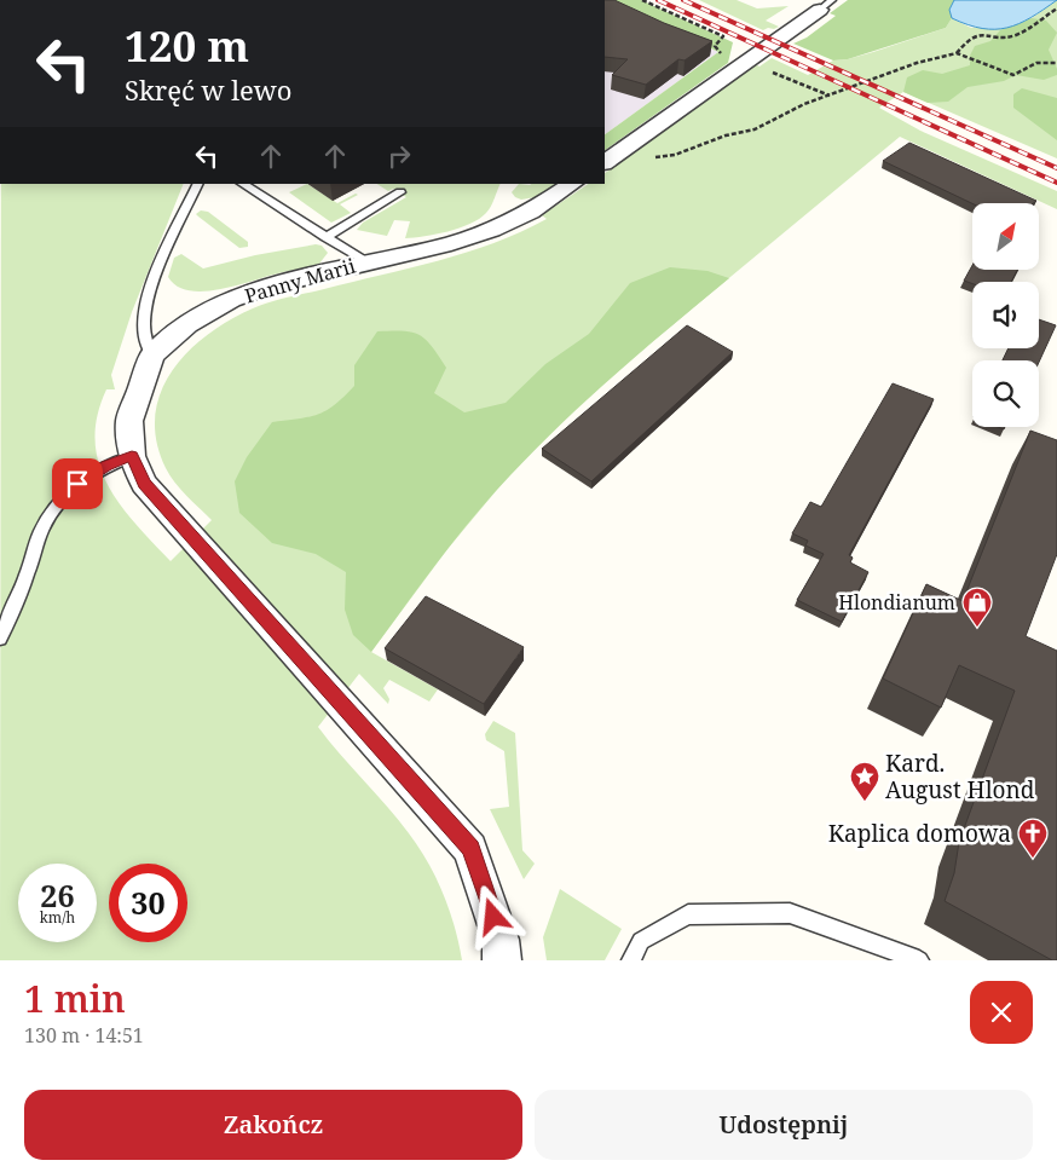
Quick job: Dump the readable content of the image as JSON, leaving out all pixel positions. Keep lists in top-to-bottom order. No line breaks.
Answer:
{"streets":{"street":["Panny Marii"]},"places":{"shop":["Hlondianum"],"place":["Kard. August Hlond"],"church":["Kaplica domowa"]},"north":"top right","page":{"turn":["120 m","Skręć w lewo"],"speed":"26 km/h","limit":"30","heading":["1 min","130 m · 14:51"],"buttons":["Zakończ","Udostępnij"]}}
